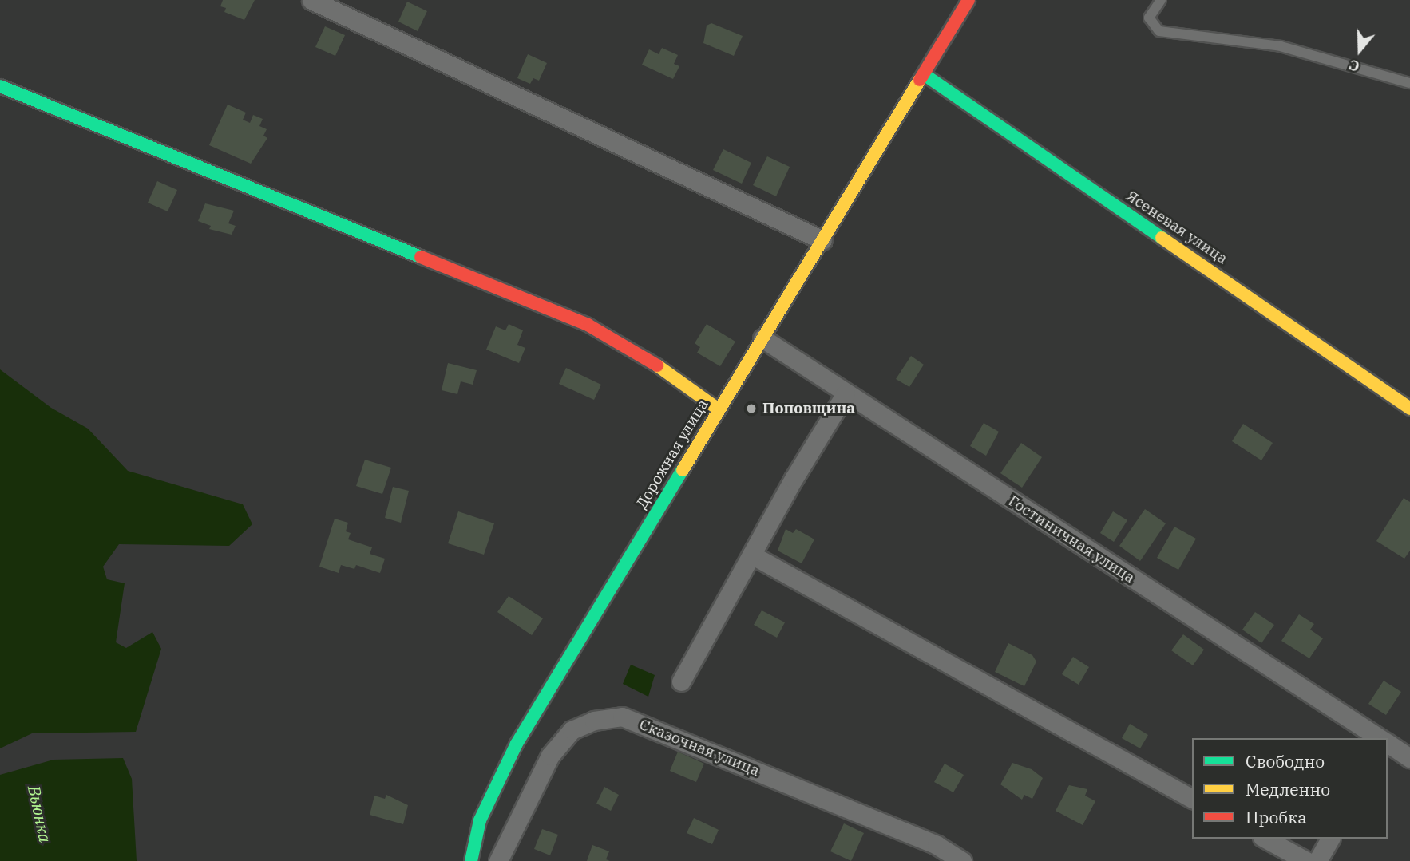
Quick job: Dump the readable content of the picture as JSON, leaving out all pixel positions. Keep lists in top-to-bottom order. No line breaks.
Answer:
{"streets":{"main road":["Ясеневая улица","Дорожная улица"],"street":["Гостиничная улица","Сказочная улица"]},"crossings":[["Ясеневая улица","Дорожная улица"],["Дорожная улица","Гостиничная улица"]],"water":["Вьюнка"],"places":["Поповщина"],"legend":["Свободно","Медленно","Пробка"],"north":"bottom"}
